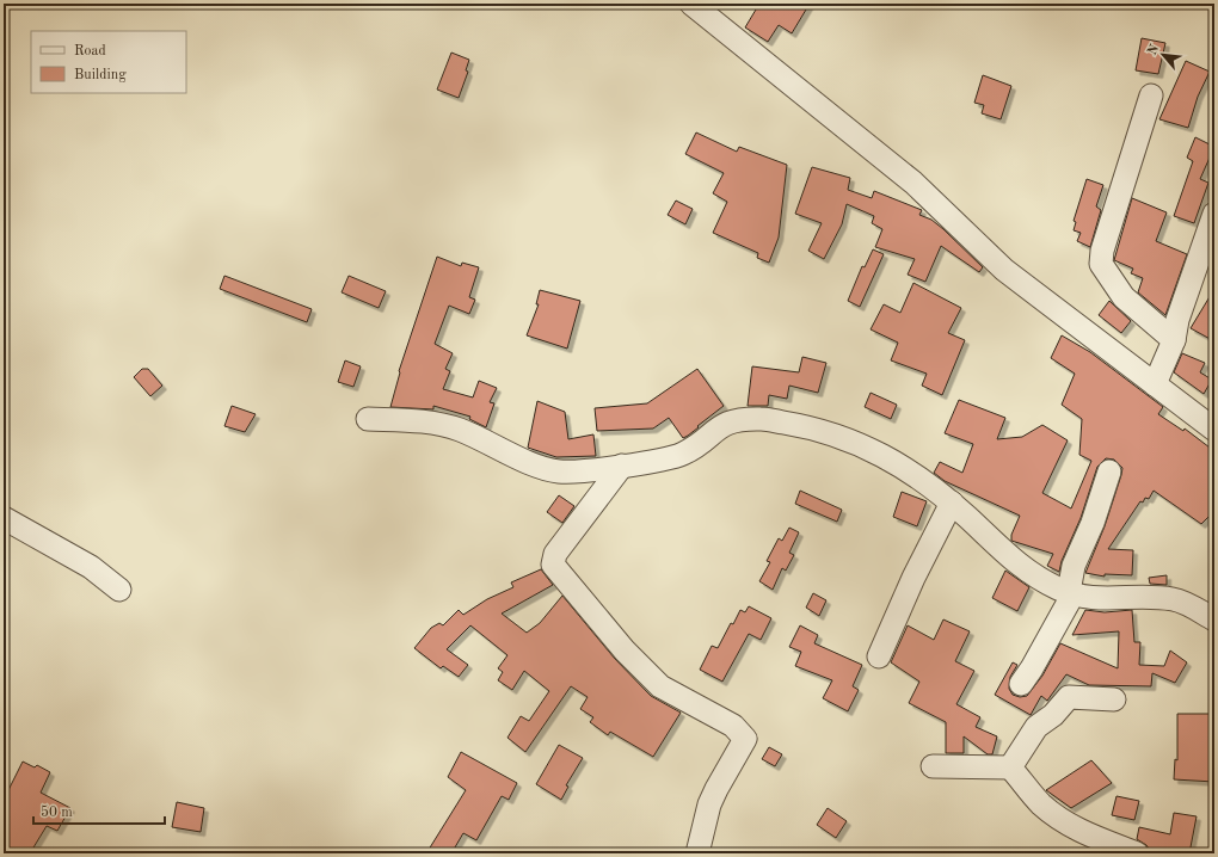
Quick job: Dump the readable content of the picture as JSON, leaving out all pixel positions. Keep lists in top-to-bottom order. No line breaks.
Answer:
{"legend":["Road","Building"],"scale_bar":"50 m","north":"top left"}
